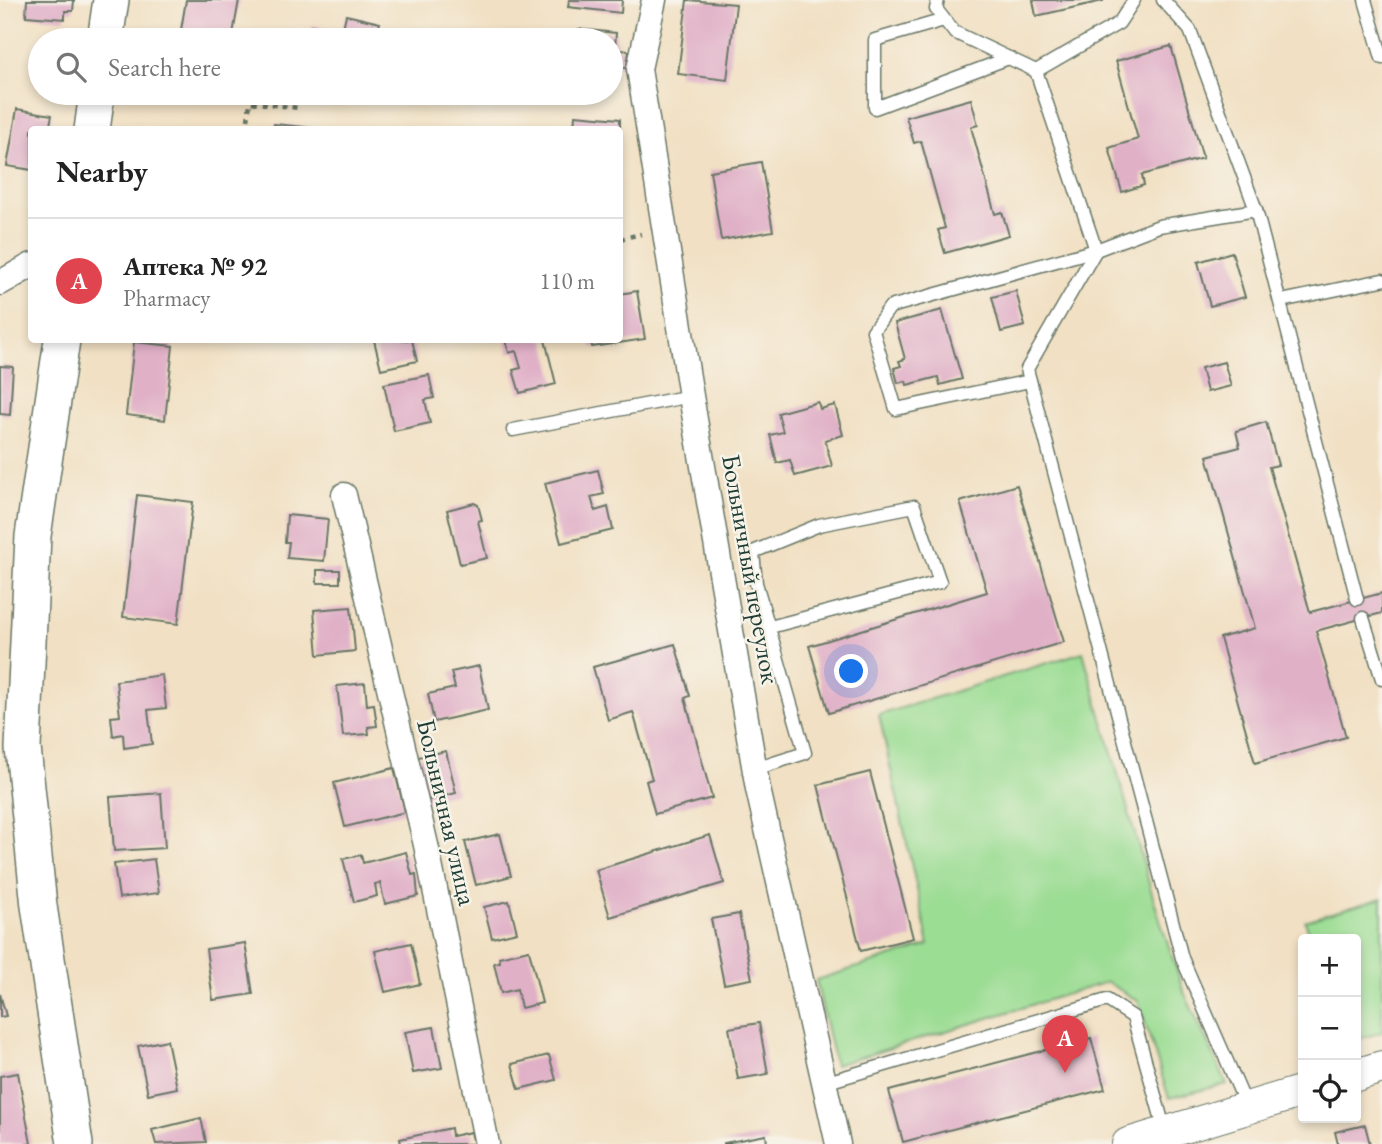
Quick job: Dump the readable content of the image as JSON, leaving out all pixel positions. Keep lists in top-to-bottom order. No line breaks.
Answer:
{"streets":{"street":["Больничный переулок","Больничная улица"]},"page":{"search":"Search here","heading":"Nearby","list":[{"mark":"A","name":"Аптека № 92","note":"Pharmacy","value":"110 m"}],"map_buttons":["+","−"],"pins":"A"}}
